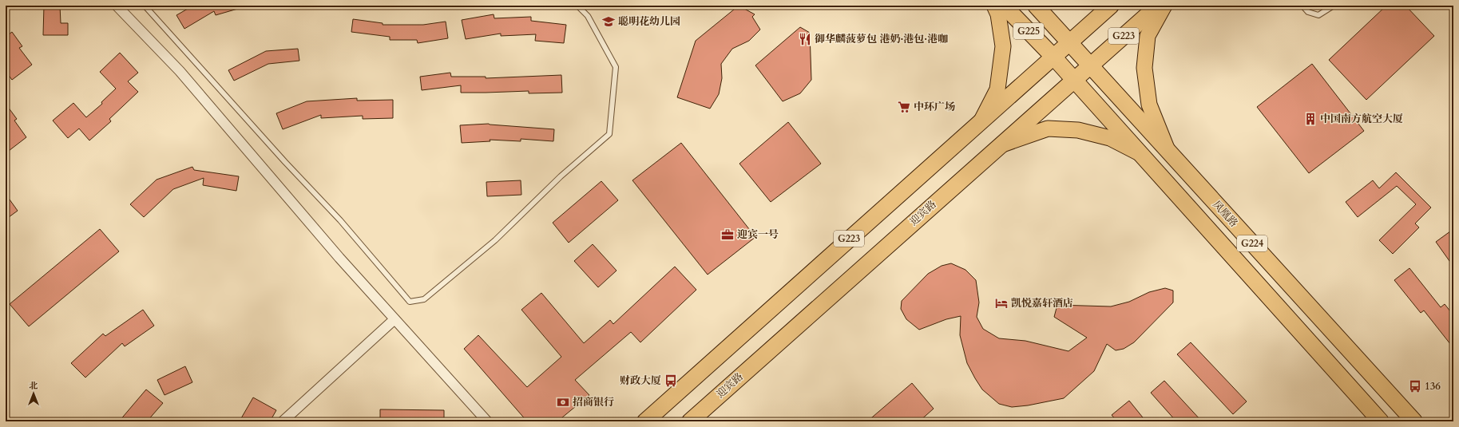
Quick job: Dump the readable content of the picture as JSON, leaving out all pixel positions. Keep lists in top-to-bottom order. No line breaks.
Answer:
{"streets":{"highway":["G225","G223","迎宾路","凤凰路","G224"]},"crossings":[["G225","G223"],["G225","G224"],["G223","凤凰路"],["G223","G224"],["迎宾路","凤凰路"],["迎宾路","G224"]],"places":{"school or university":["聪明花幼儿园"],"restaurant":["御华麟菠萝包 港奶·港包·港咖"],"supermarket":["中环广场"],"building":["中国南方航空大厦"],"office":["迎宾一号"],"hotel":["凯悦嘉轩酒店"],"bus stop":["财政大厦","136"],"bank":["招商银行"]},"north":"top"}
